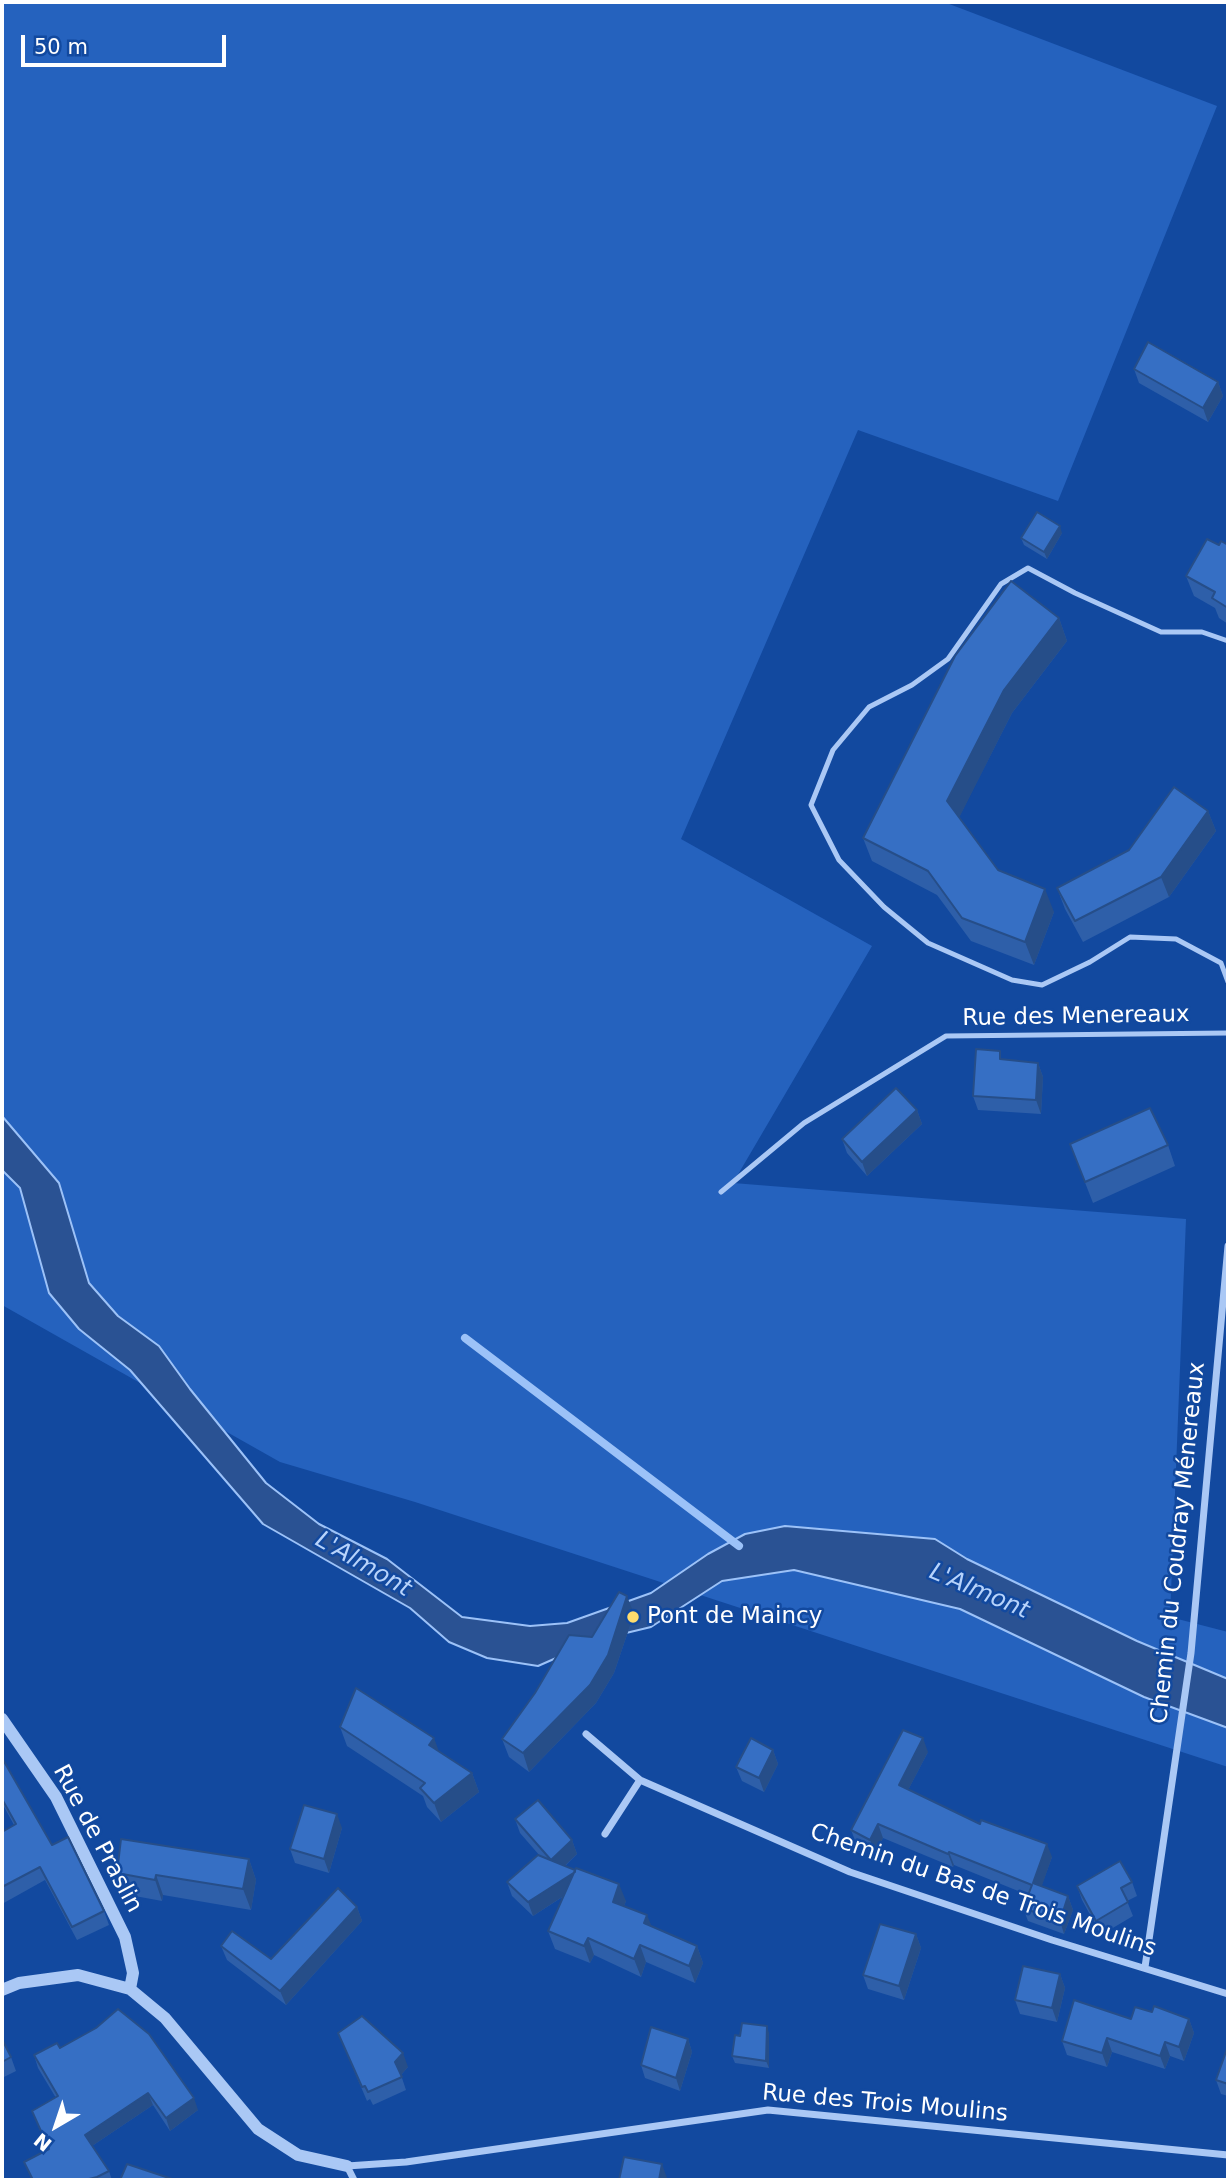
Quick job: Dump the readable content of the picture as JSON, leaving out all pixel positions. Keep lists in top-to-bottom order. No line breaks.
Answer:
{"streets":{"street":["Chemin du Coudray Ménereaux","Rue de Praslin","Chemin du Bas de Trois Moulins","Rue des Trois Moulins"],"lane":["Rue des Menereaux"]},"crossings":[["Chemin du Coudray Ménereaux","Chemin du Bas de Trois Moulins"]],"water":["L'Almont"],"places":["Pont de Maincy"],"scale_bar":"50 m","north":"bottom left"}
